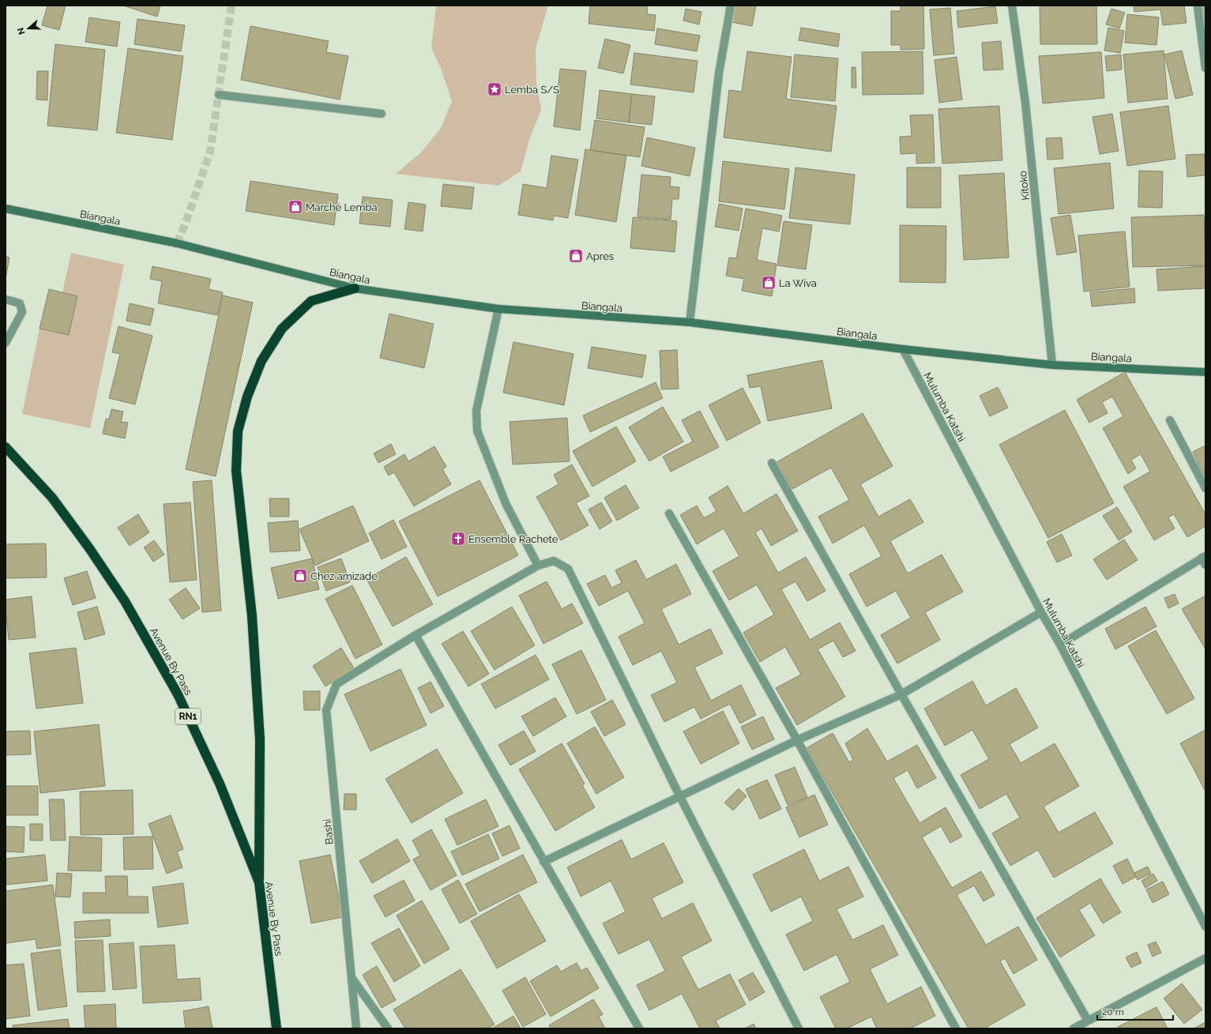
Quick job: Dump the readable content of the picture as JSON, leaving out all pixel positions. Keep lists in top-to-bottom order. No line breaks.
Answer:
{"streets":{"highway":["Avenue By Pass","RN1"],"street":["Kitoko","Biangala","Mulumba Katshi","Bashi"]},"crossings":[["Kitoko","Biangala"],["Biangala","Mulumba Katshi"]],"places":{"place":["Lemba S/S"],"shop":["Marché Lemba","Apres","La Wiva","Chez amizade"],"church":["Ensemble Rachete"]},"scale_bar":"20 m","north":"left"}
